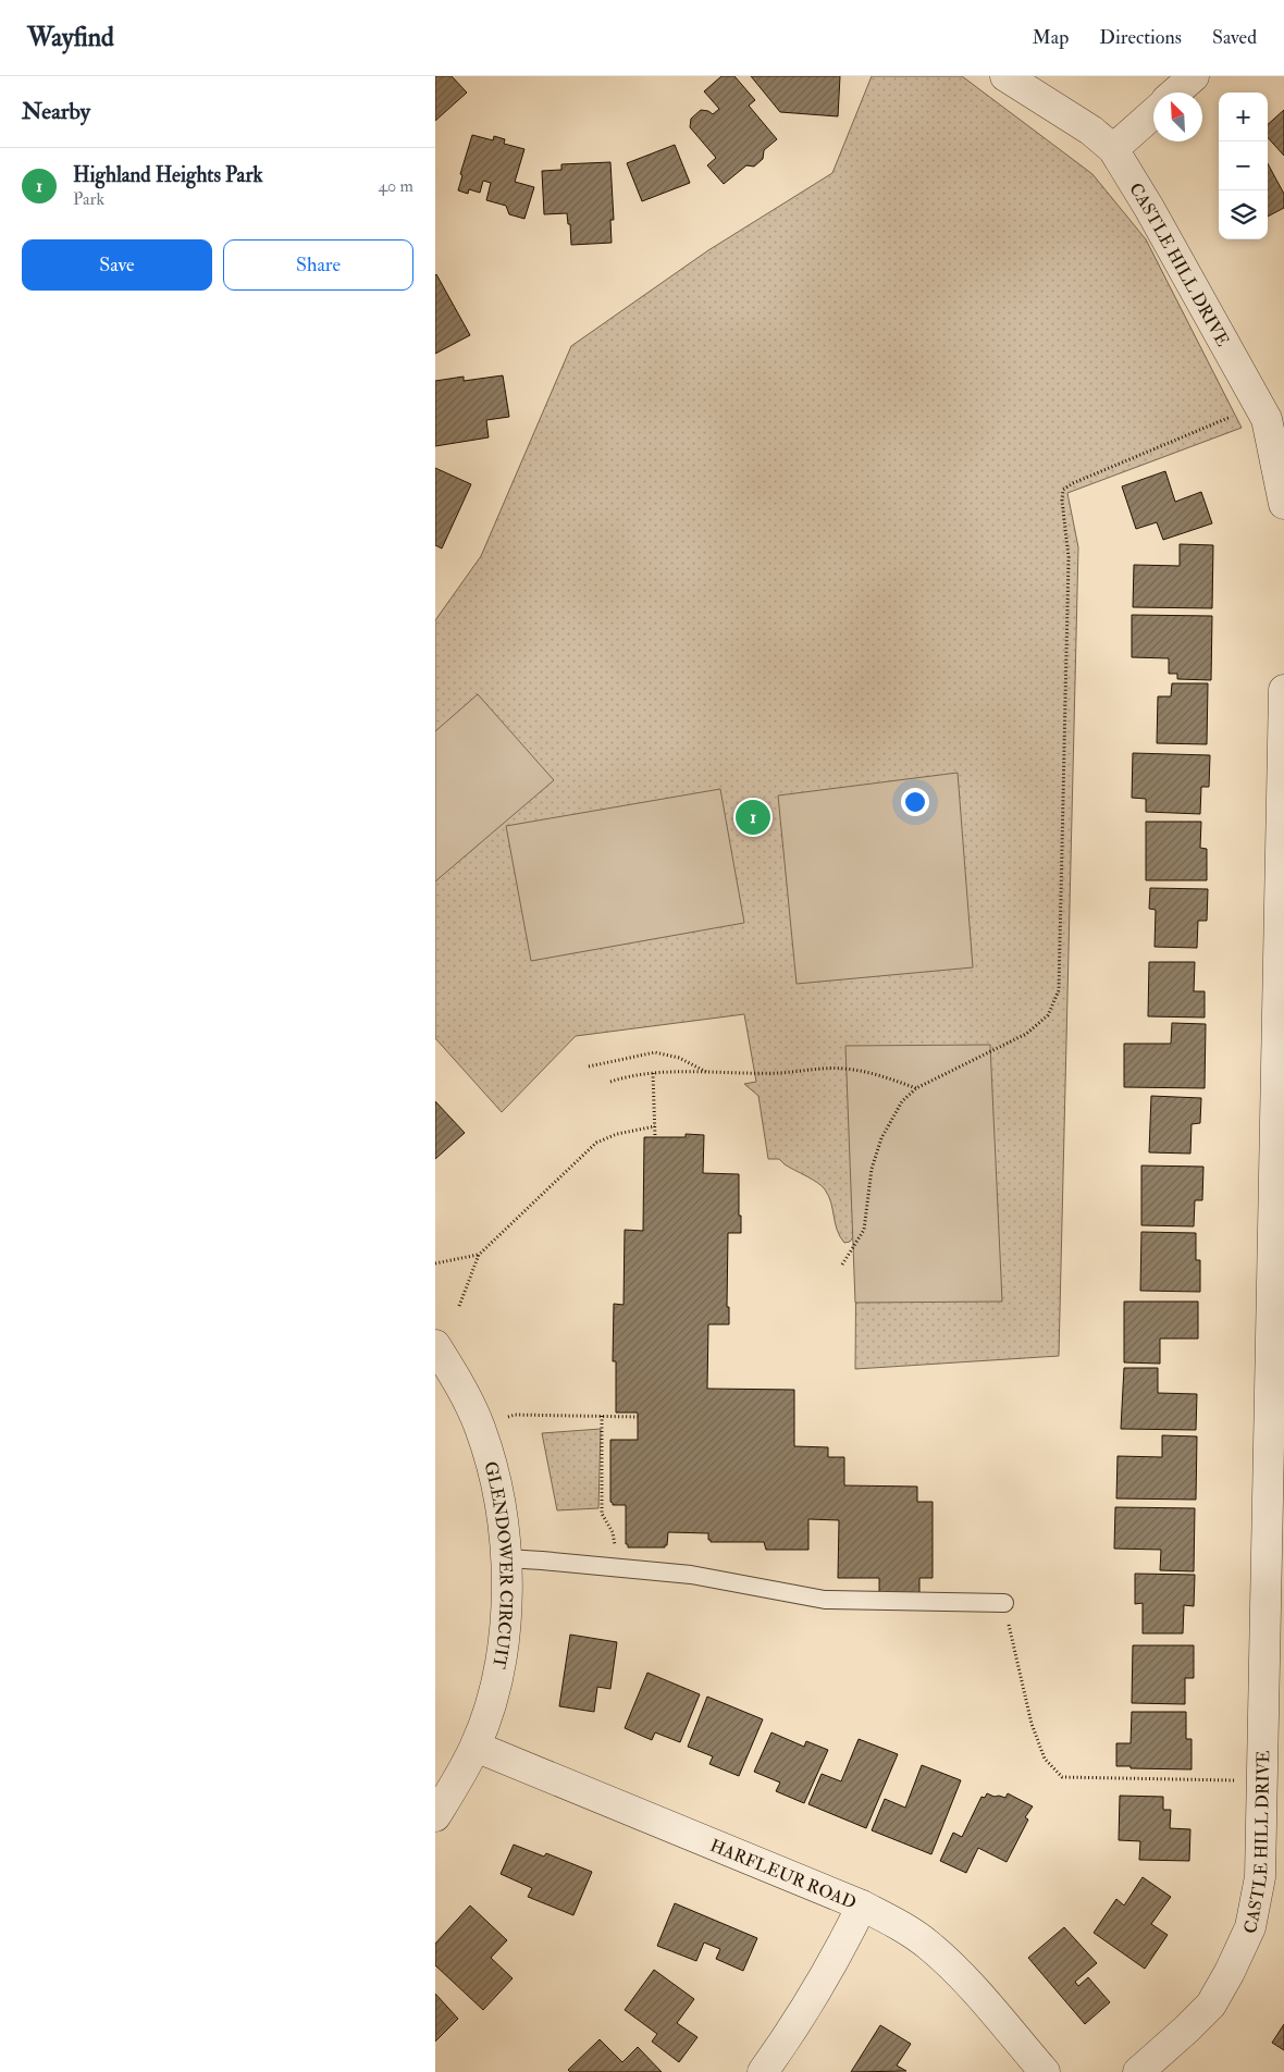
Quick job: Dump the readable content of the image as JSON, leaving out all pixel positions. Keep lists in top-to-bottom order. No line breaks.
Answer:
{"streets":{"street":["CASTLE HILL DRIVE","GLENDOWER CIRCUIT","HARFLEUR ROAD"]},"crossings":[["GLENDOWER CIRCUIT","HARFLEUR ROAD"]],"north":"top left","page":{"header":"Wayfind","nav":["Map","Directions","Saved"],"heading":"Nearby","map_buttons":["+","−"],"list":[{"mark":"1","name":"Highland Heights Park","note":"Park","value":"40 m"}],"buttons":["Save","Share"],"pins":"1"}}
